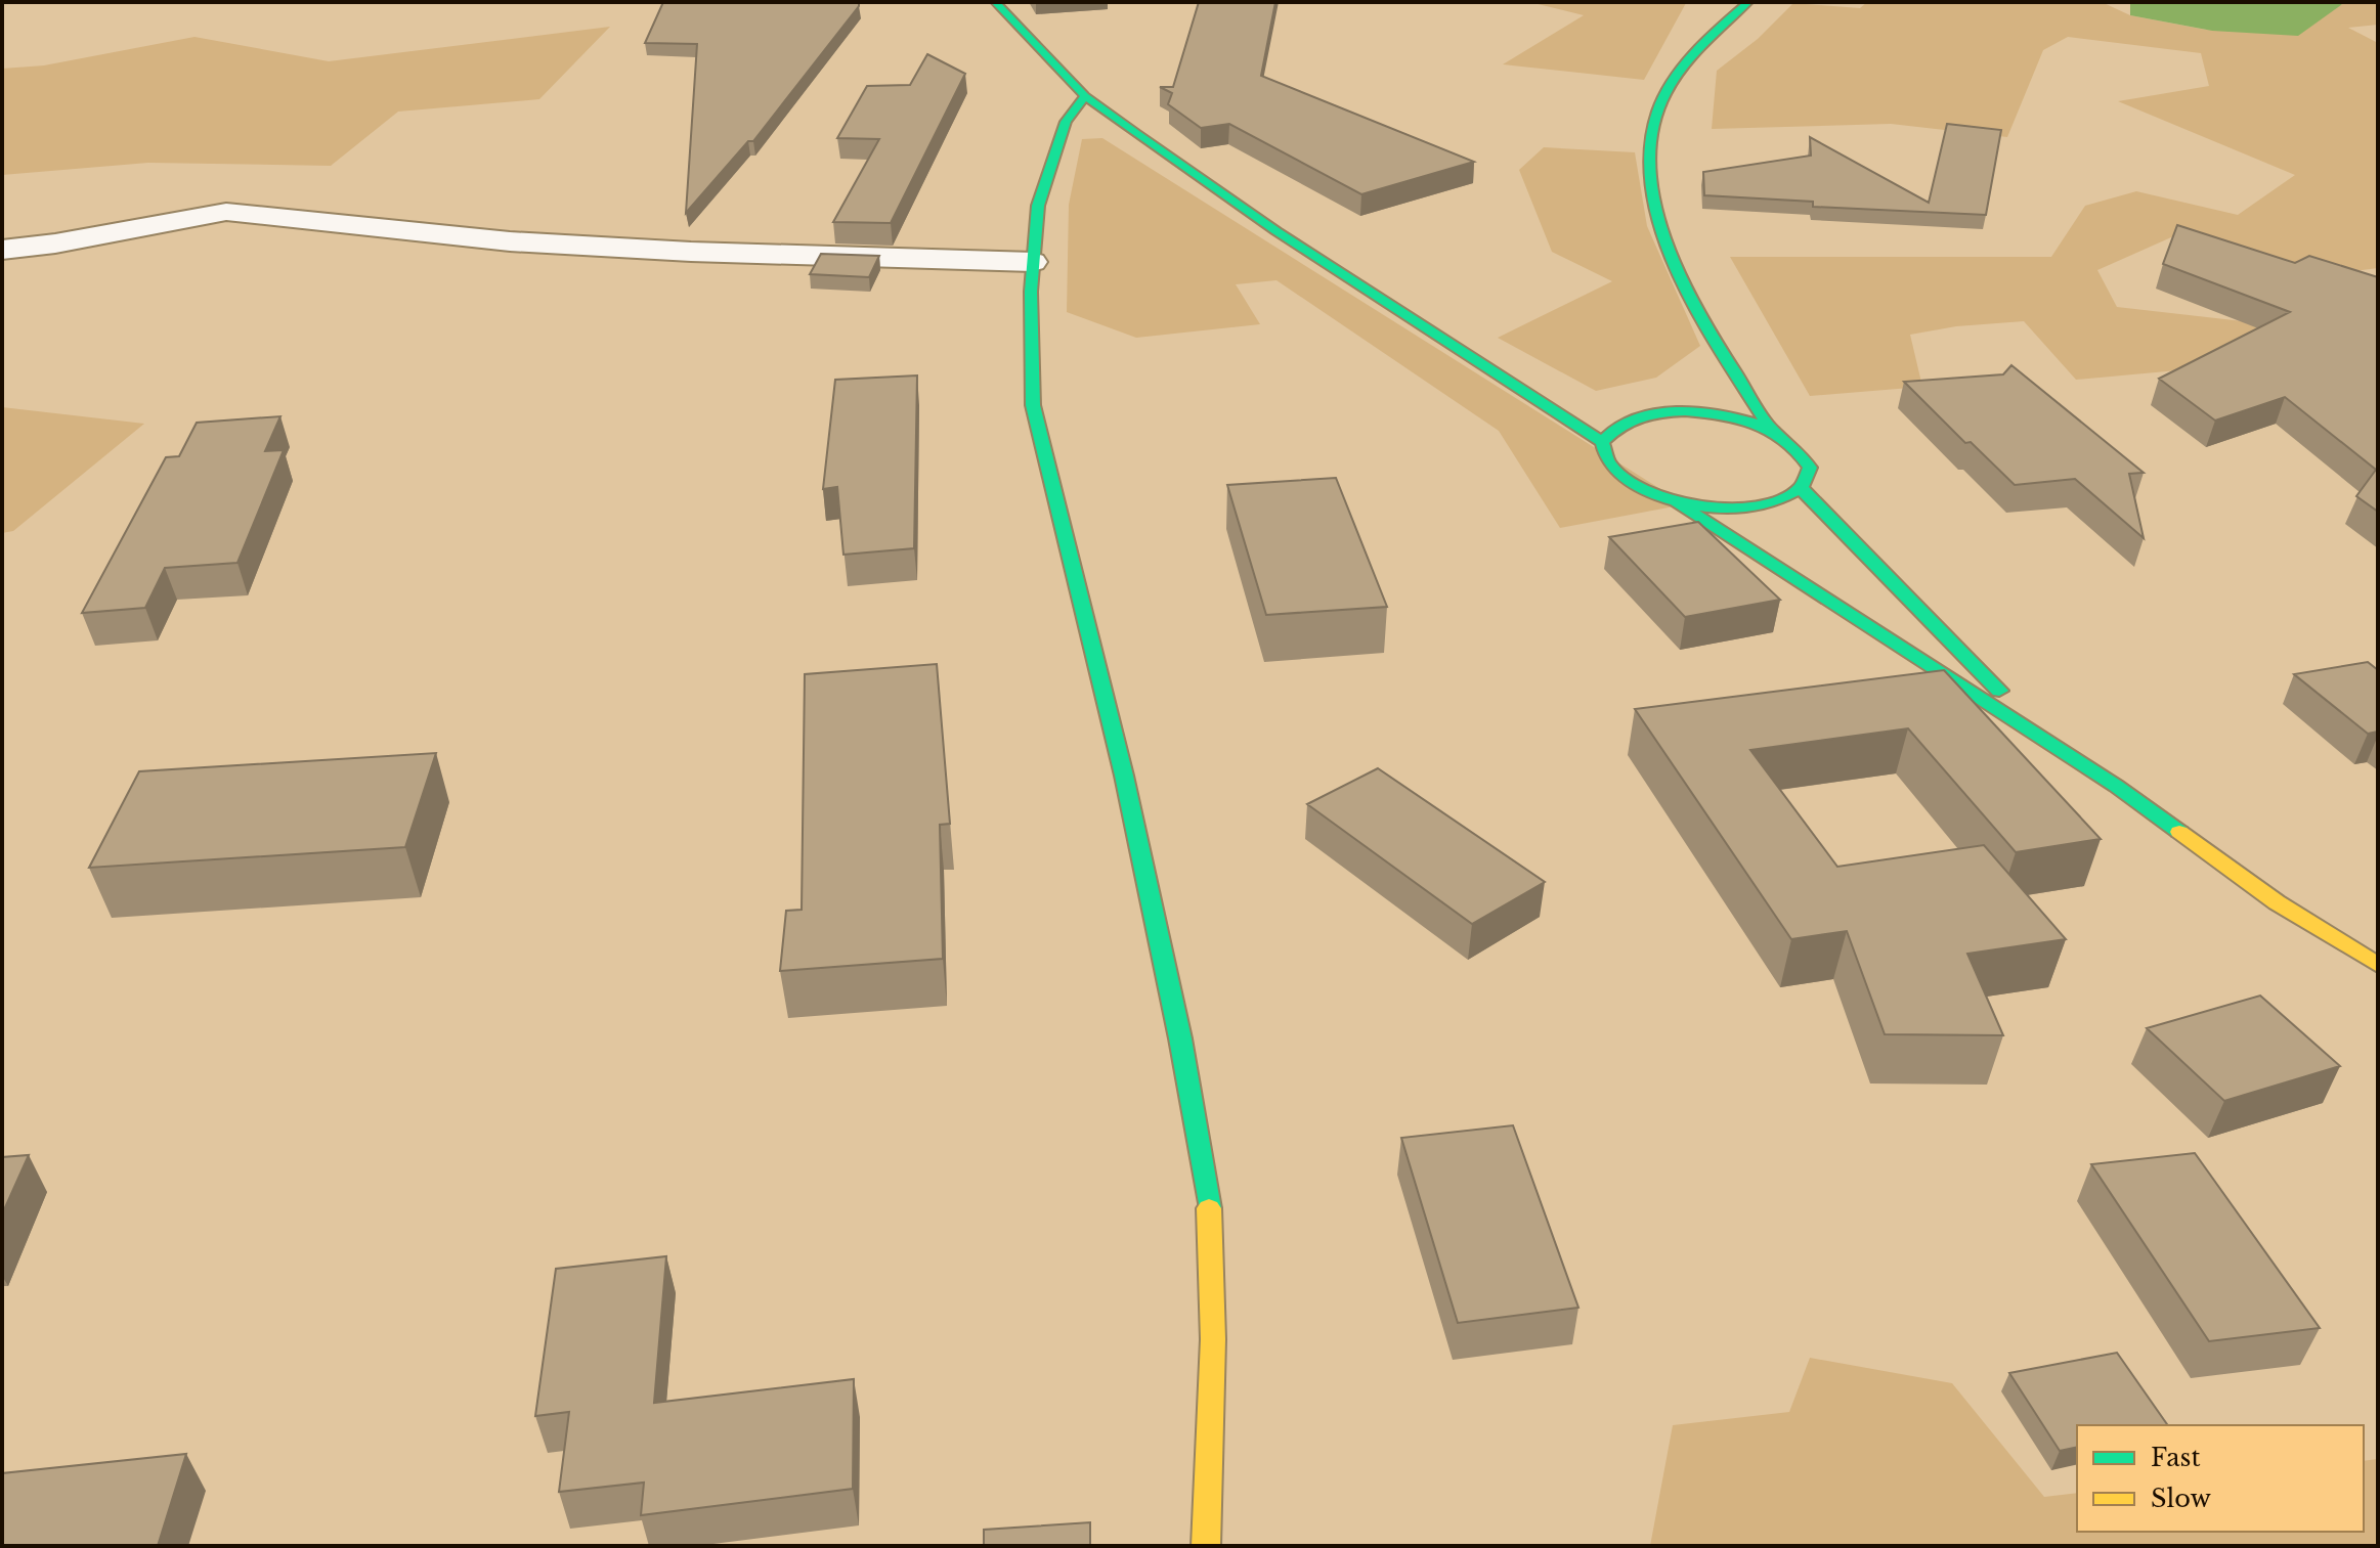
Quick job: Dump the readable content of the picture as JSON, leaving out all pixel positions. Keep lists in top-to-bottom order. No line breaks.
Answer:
{"legend":["Fast","Slow"]}
